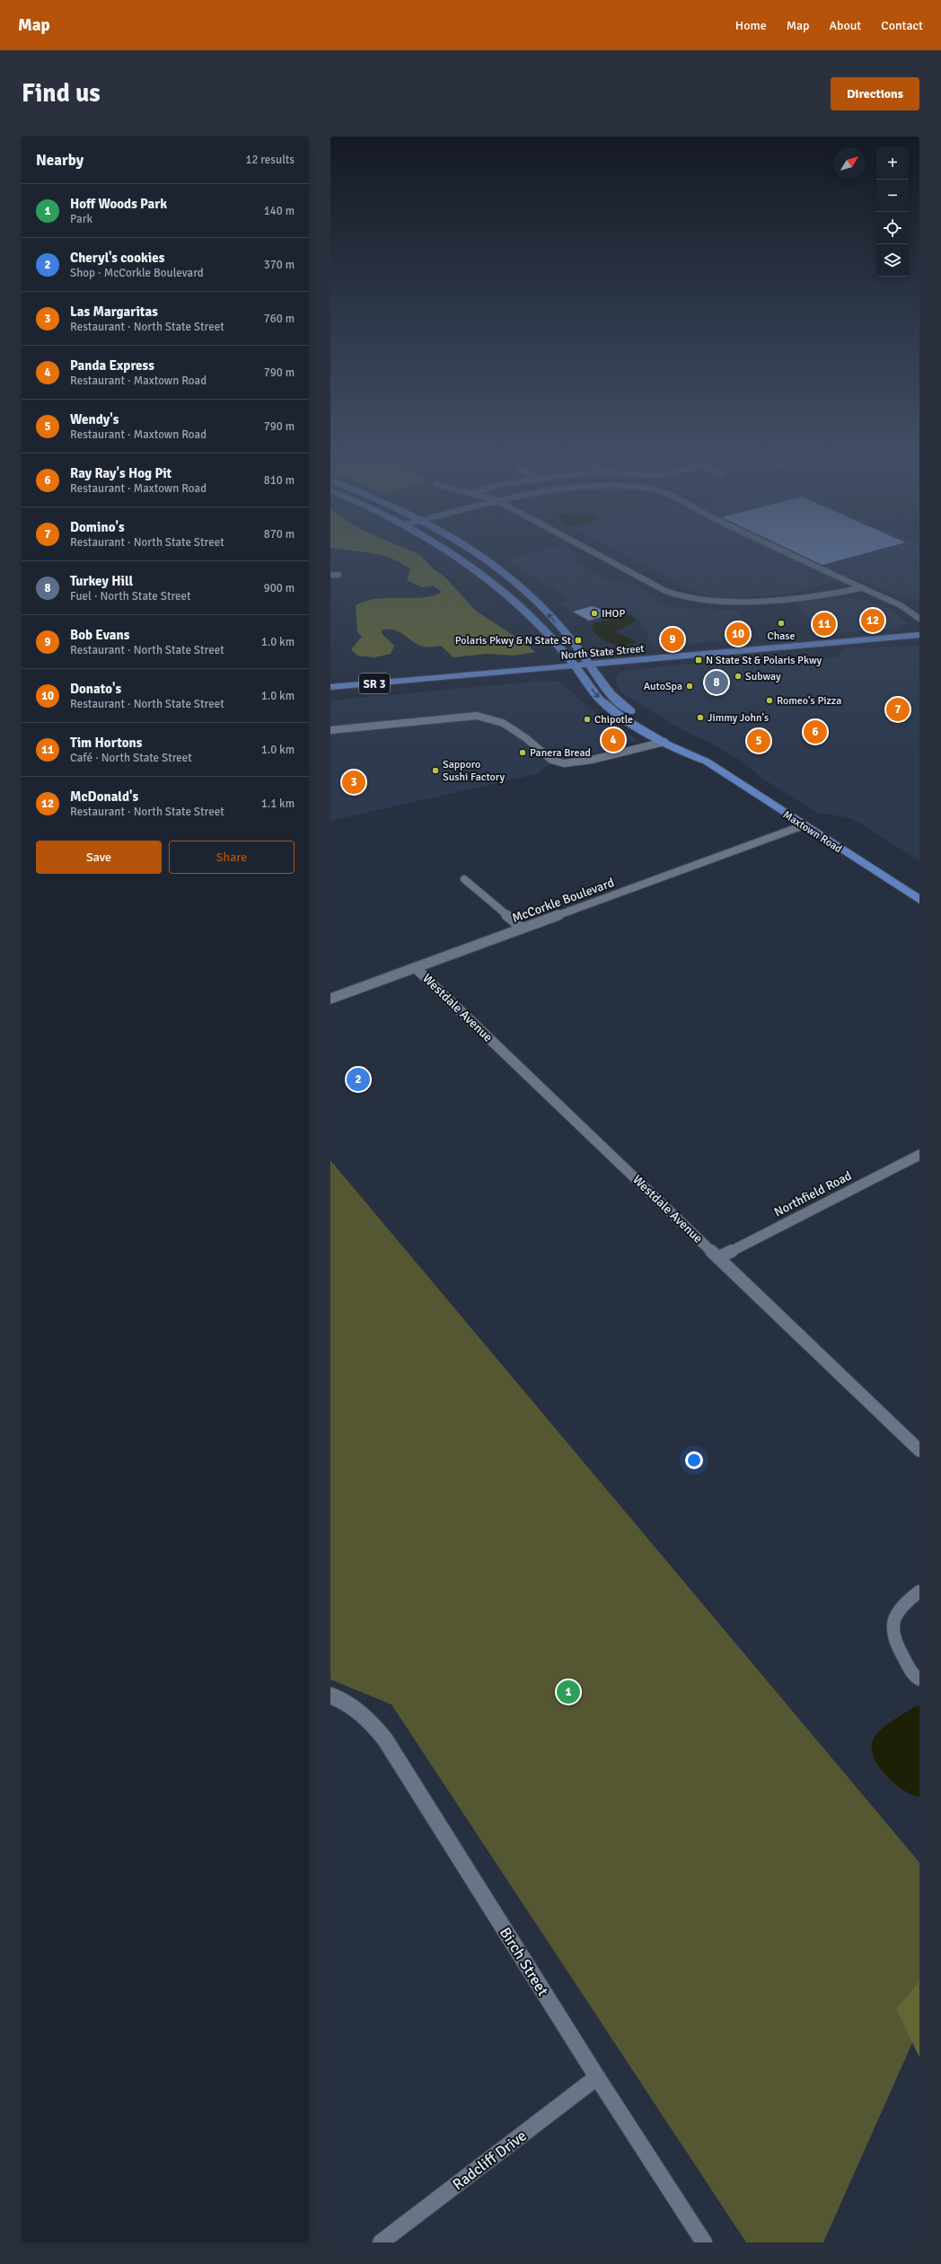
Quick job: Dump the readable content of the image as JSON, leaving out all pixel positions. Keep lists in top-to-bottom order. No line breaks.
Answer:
{"streets":{"main road":["North State Street","SR 3","Maxtown Road"],"street":["McCorkle Boulevard","Westdale Avenue","Northfield Road","Birch Street","Radcliff Drive"]},"crossings":[["Maxtown Road","McCorkle Boulevard"],["McCorkle Boulevard","Westdale Avenue"],["Westdale Avenue","Northfield Road"],["Birch Street","Radcliff Drive"]],"places":{"other":["IHOP","Chase","Subway","AutoSpa","Romeo's Pizza","Jimmy John's","Chipotle","Panera Bread","Sapporo Sushi Factory"],"transit":["Polaris Pkwy & N State St","N State St & Polaris Pkwy"]},"north":"top right","page":{"header":"Map","nav":["Home","Map","About","Contact"],"buttons":["Directions",["Save","Share"]],"title":"Find us","heading":["Nearby","12 results"],"map_buttons":["+","−"],"list":[{"mark":"1","name":"Hoff Woods Park","note":"Park","value":"140 m"},{"mark":"2","name":"Cheryl's cookies","note":"Shop · McCorkle Boulevard","value":"370 m"},{"mark":"3","name":"Las Margaritas","note":"Restaurant · North State Street","value":"760 m"},{"mark":"4","name":"Panda Express","note":"Restaurant · Maxtown Road","value":"790 m"},{"mark":"5","name":"Wendy's","note":"Restaurant · Maxtown Road","value":"790 m"},{"mark":"6","name":"Ray Ray's Hog Pit","note":"Restaurant · Maxtown Road","value":"810 m"},{"mark":"7","name":"Domino's","note":"Restaurant · North State Street","value":"870 m"},{"mark":"8","name":"Turkey Hill","note":"Fuel · North State Street","value":"900 m"},{"mark":"9","name":"Bob Evans","note":"Restaurant · North State Street","value":"1.0 km"},{"mark":"10","name":"Donato's","note":"Restaurant · North State Street","value":"1.0 km"},{"mark":"11","name":"Tim Hortons","note":"Café · North State Street","value":"1.0 km"},{"mark":"12","name":"McDonald's","note":"Restaurant · North State Street","value":"1.1 km"}],"pins":["12","11","10","9","8","7","6","4","5","3","2","1"]}}
